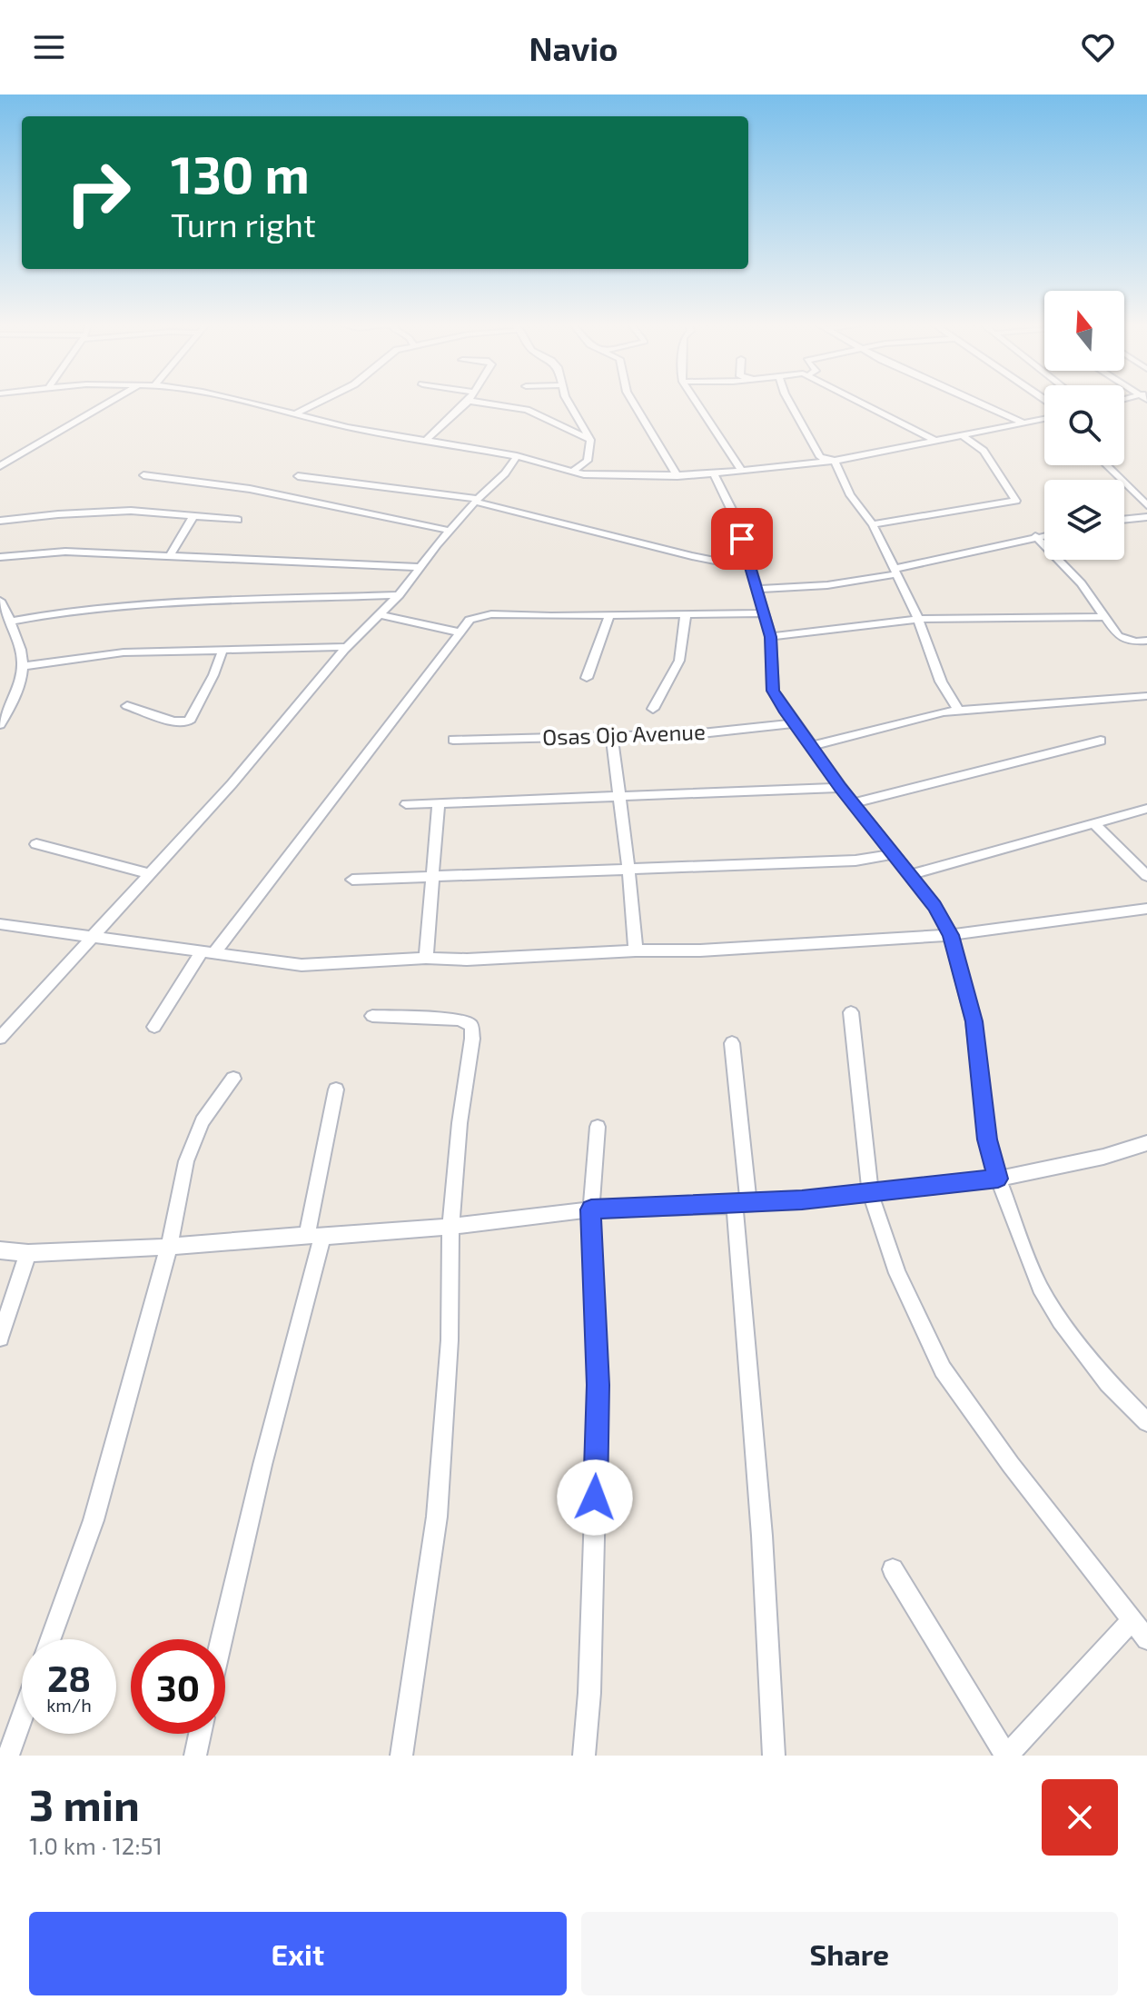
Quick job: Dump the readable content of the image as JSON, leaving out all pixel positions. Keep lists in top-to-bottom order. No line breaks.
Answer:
{"streets":{"street":["Osas Ojo Avenue"]},"north":"top","page":{"header":"Navio","turn":["130 m","Turn right"],"speed":"28 km/h","limit":"30","heading":["3 min","1.0 km · 12:51"],"buttons":["Exit","Share"]}}
